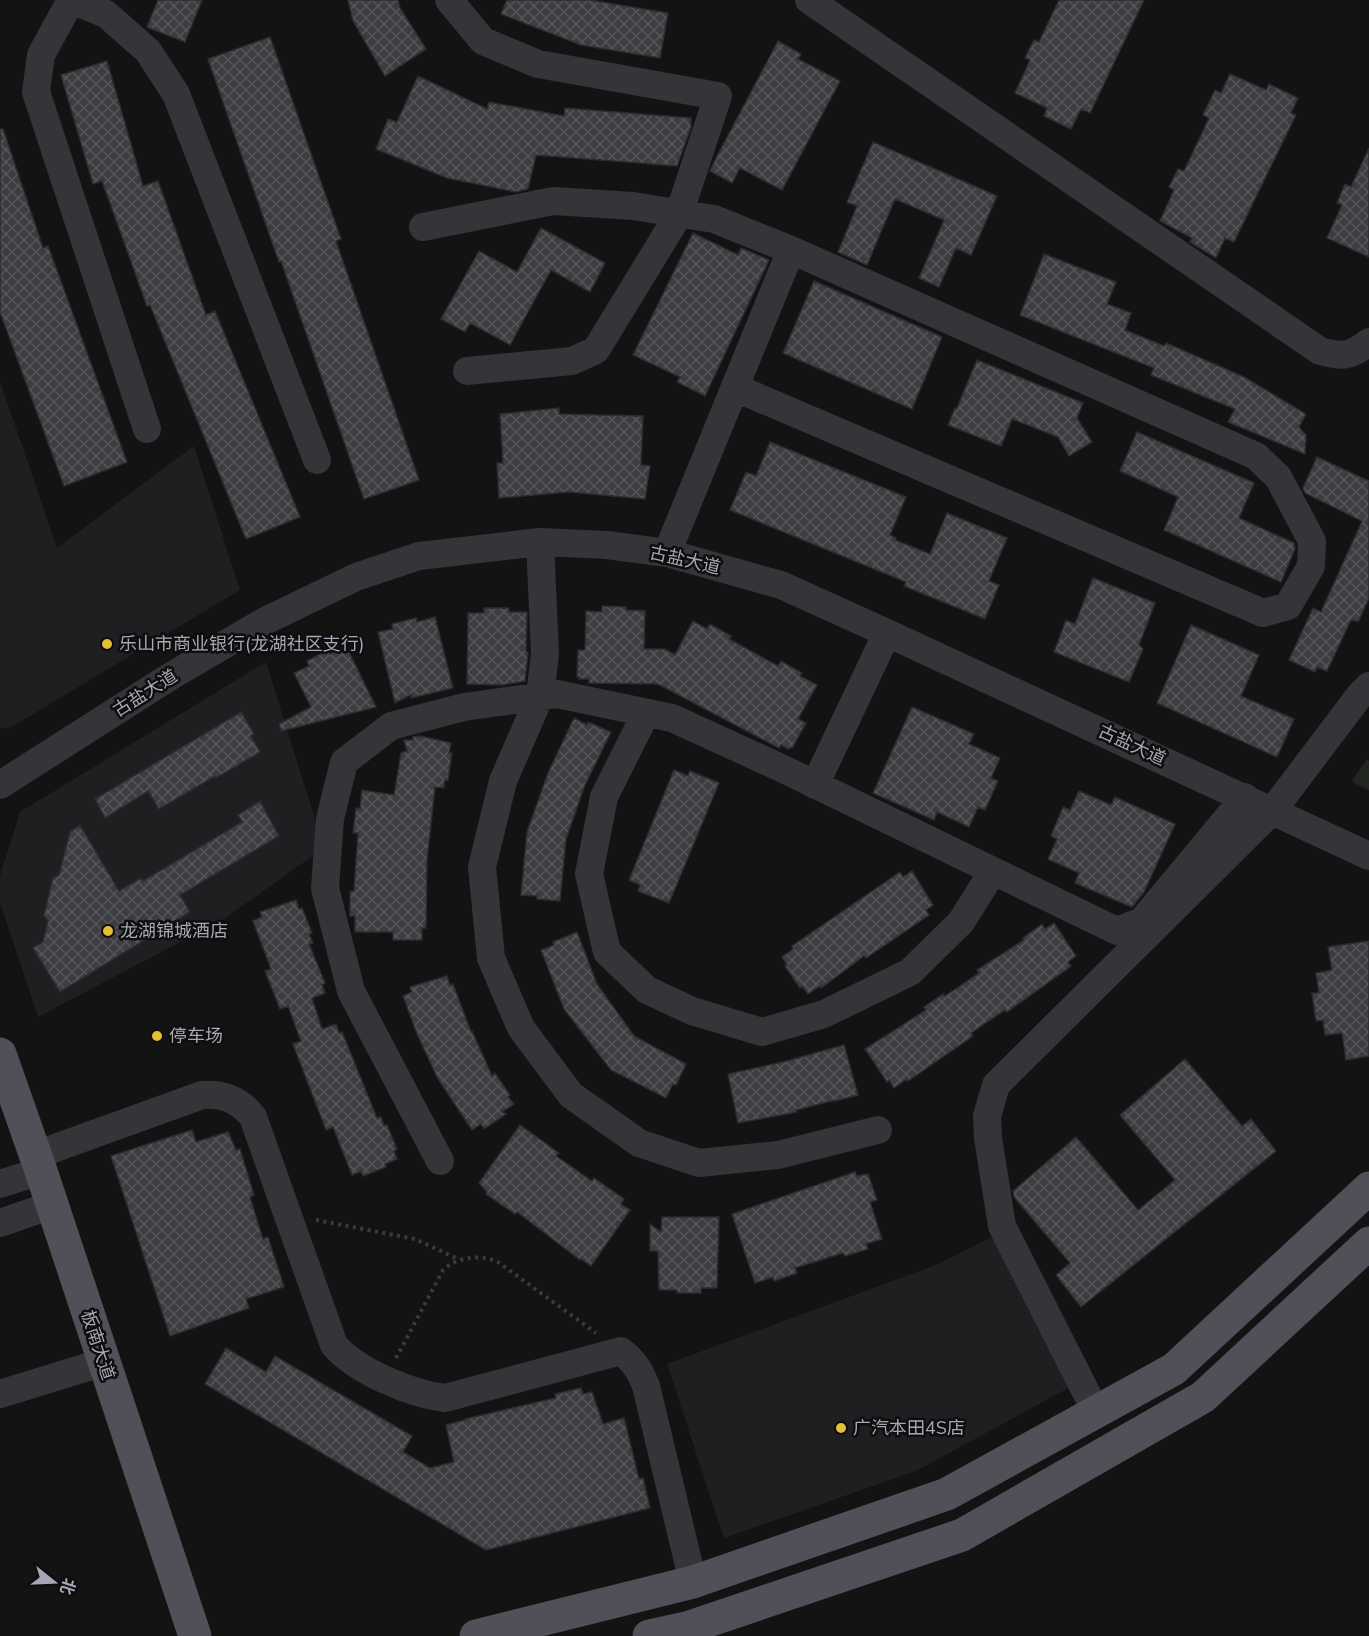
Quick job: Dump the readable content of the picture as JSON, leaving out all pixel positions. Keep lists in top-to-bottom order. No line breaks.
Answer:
{"streets":{"main road":["板南大道"],"street":["古盐大道"]},"places":["乐山市商业银行(龙湖社区支行)","龙湖锦城酒店","停车场","广汽本田4S店"],"north":"right"}
